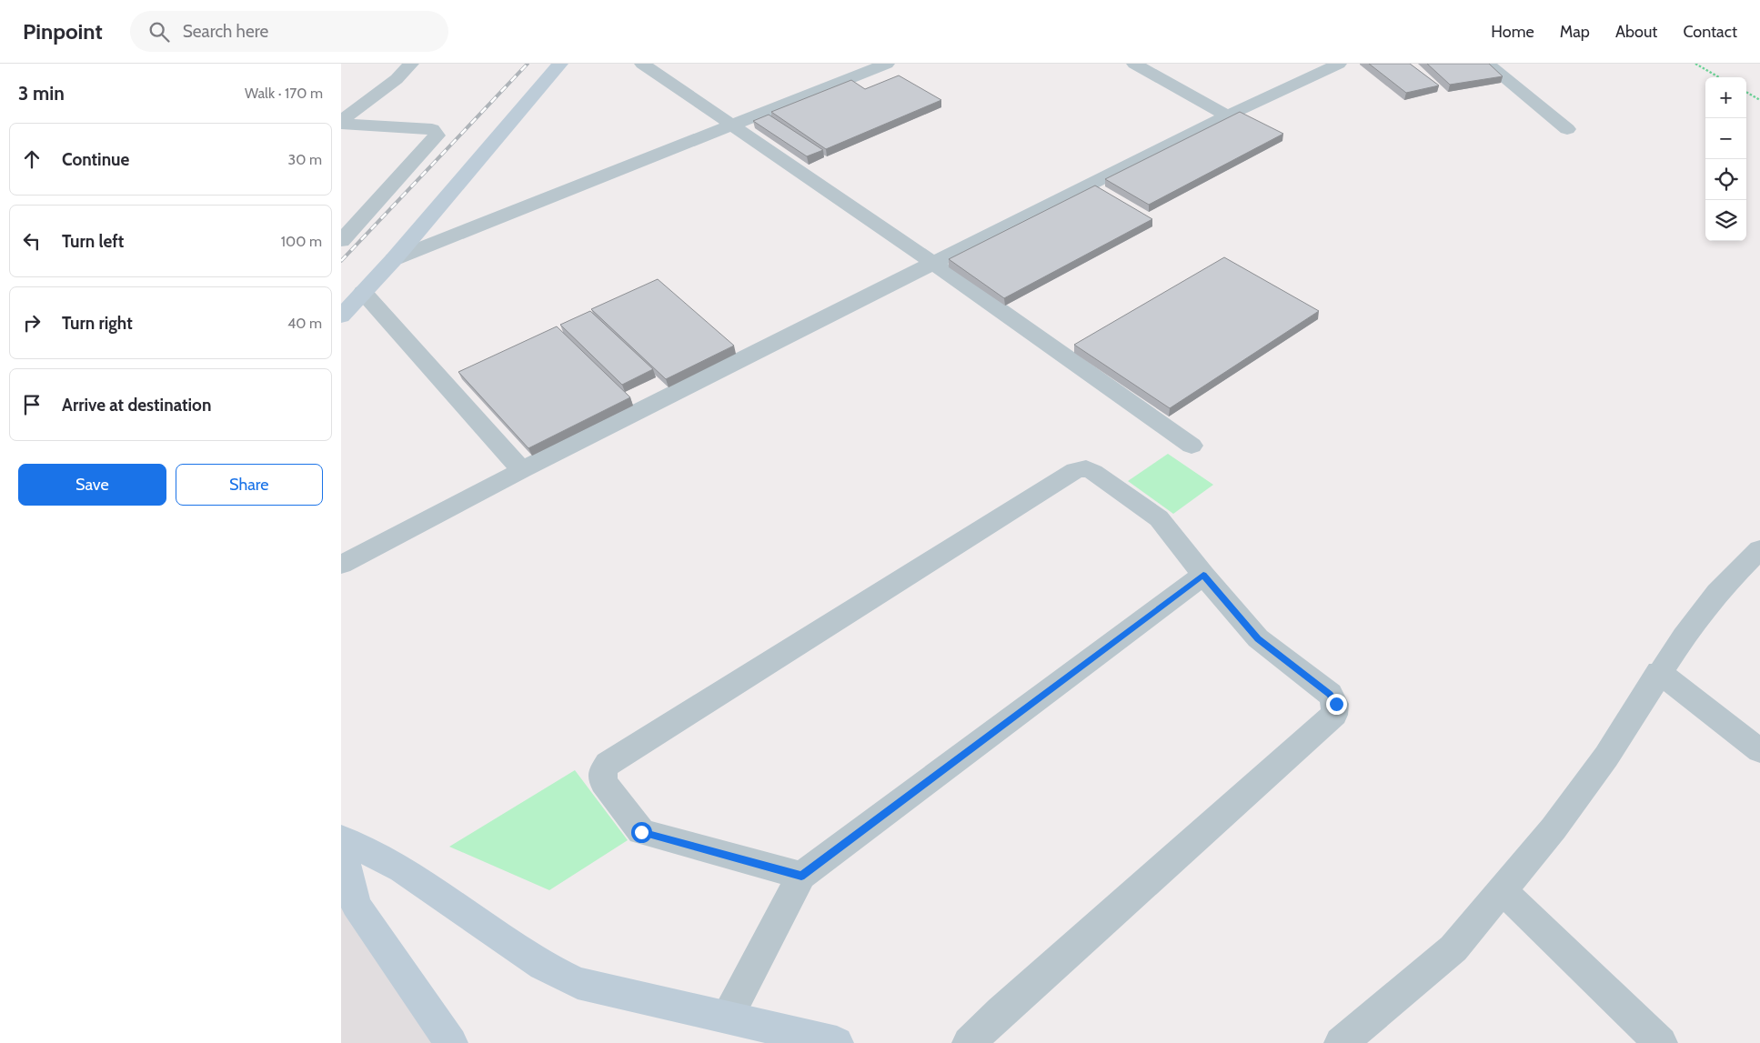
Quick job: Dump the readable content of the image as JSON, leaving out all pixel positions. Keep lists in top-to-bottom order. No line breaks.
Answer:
{"page":{"header":"Pinpoint","search":"Search here","nav":["Home","Map","About","Contact"],"heading":["3 min","Walk · 170 m"],"map_buttons":["+","−"],"list":[["Continue","30 m"],["Turn left","100 m"],["Turn right","40 m"],"Arrive at destination"],"buttons":["Save","Share"]}}
